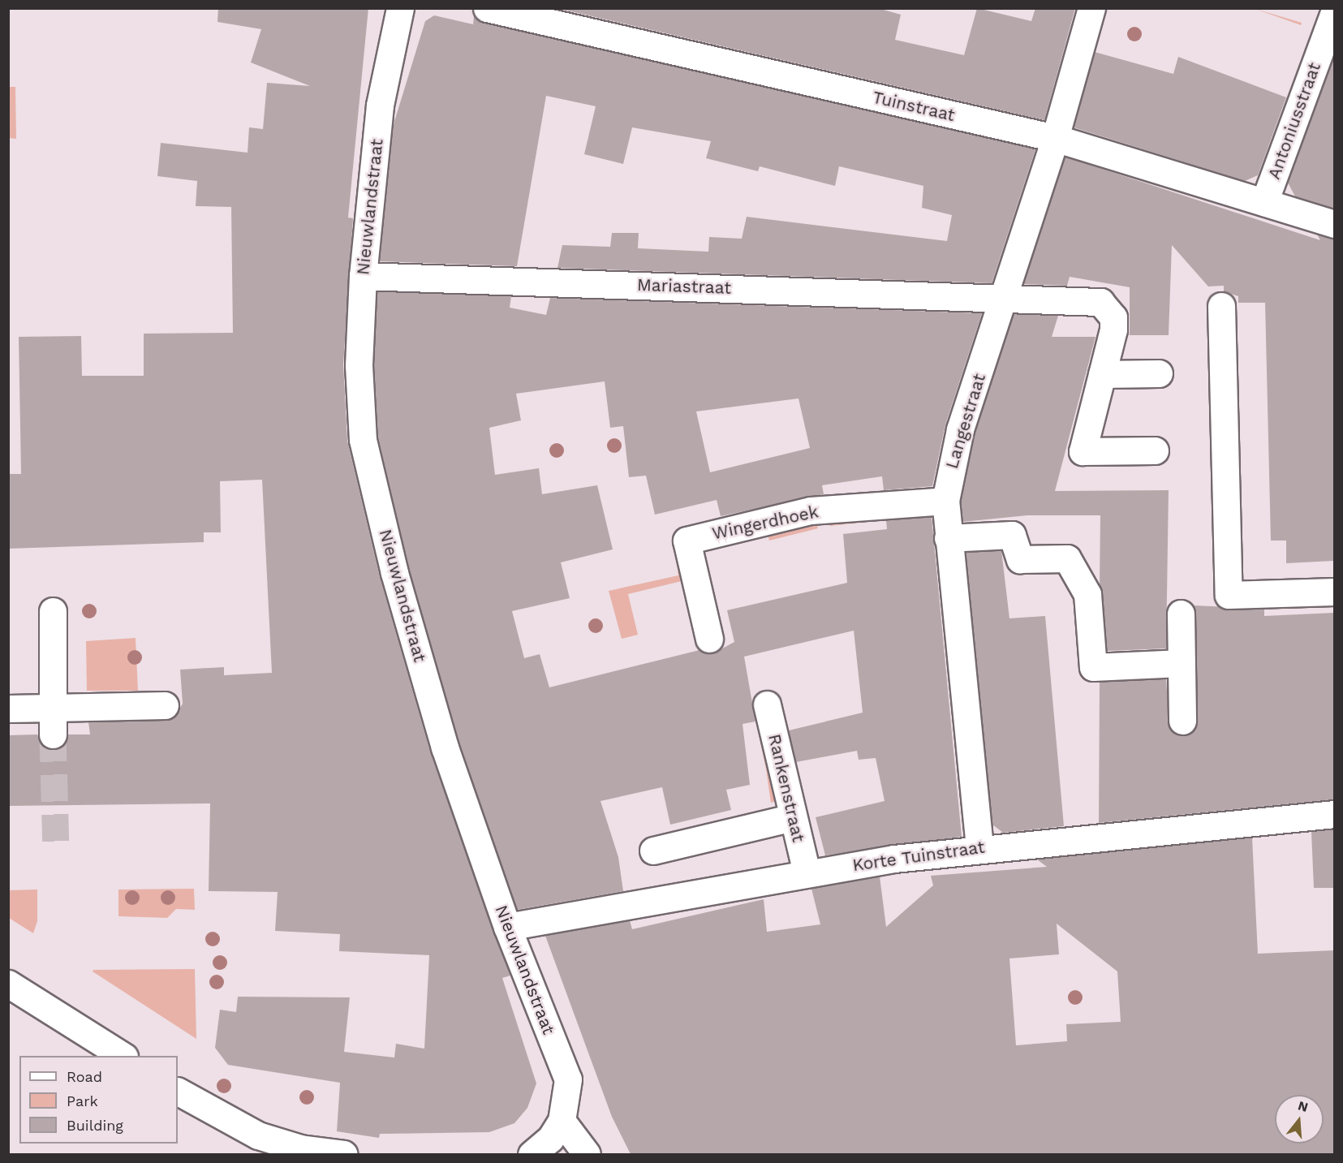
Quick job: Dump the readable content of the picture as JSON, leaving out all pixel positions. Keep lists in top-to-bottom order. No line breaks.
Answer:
{"streets":{"street":["Tuinstraat","Antoniusstraat","Nieuwlandstraat","Mariastraat","Langestraat","Wingerdhoek","Rankenstraat","Korte Tuinstraat"]},"crossings":[["Tuinstraat","Antoniusstraat"],["Tuinstraat","Langestraat"],["Nieuwlandstraat","Mariastraat"],["Nieuwlandstraat","Korte Tuinstraat"],["Mariastraat","Langestraat"],["Langestraat","Wingerdhoek"],["Langestraat","Korte Tuinstraat"],["Rankenstraat","Korte Tuinstraat"]],"legend":["Road","Park","Building"],"north":"top"}
